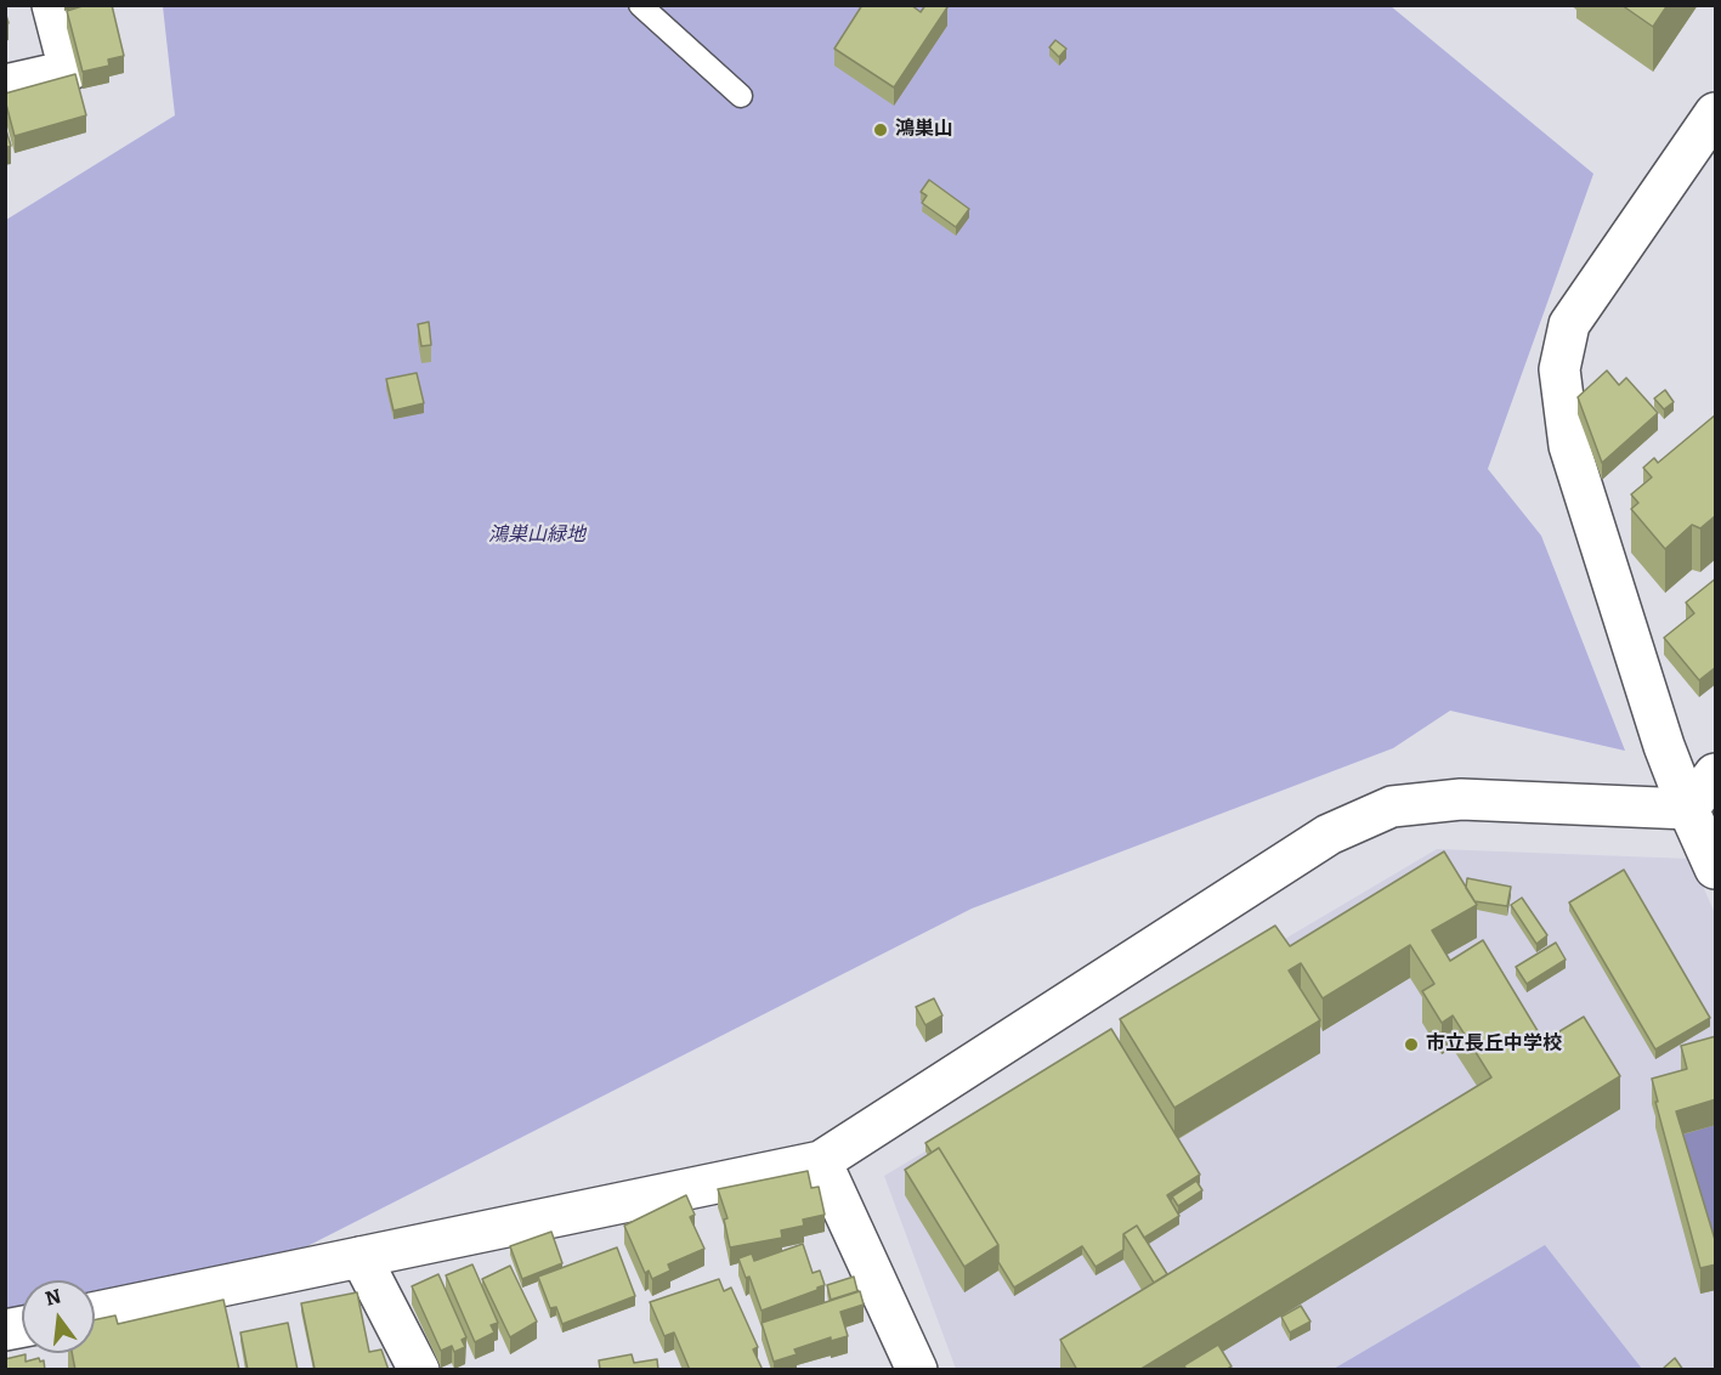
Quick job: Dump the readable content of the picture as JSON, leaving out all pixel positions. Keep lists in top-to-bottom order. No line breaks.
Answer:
{"parks":["鴻巣山緑地"],"places":["鴻巣山","市立長丘中学校"],"north":"top"}
